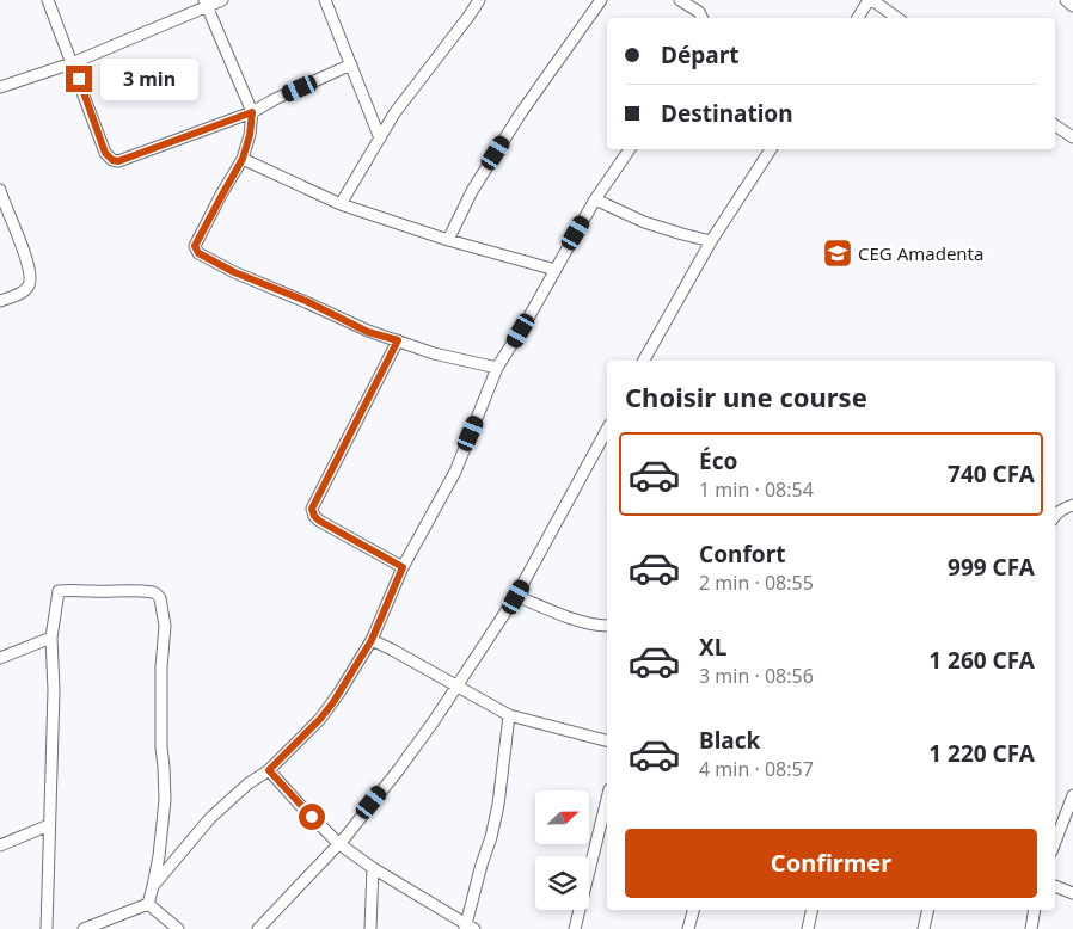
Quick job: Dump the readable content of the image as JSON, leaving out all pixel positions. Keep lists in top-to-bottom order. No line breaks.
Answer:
{"places":{"school or university":["CEG Amadenta"]},"north":"right","page":{"banner":["Départ","Destination"],"bubble":"3 min","heading":"Choisir une course","list":[{"name":"Éco","note":"1 min · 08:54","value":"740 CFA"},{"name":"Confort","note":"2 min · 08:55","value":"999 CFA"},{"name":"XL","note":"3 min · 08:56","value":"1 260 CFA"},{"name":"Black","note":"4 min · 08:57","value":"1 220 CFA"}],"buttons":"Confirmer"}}
